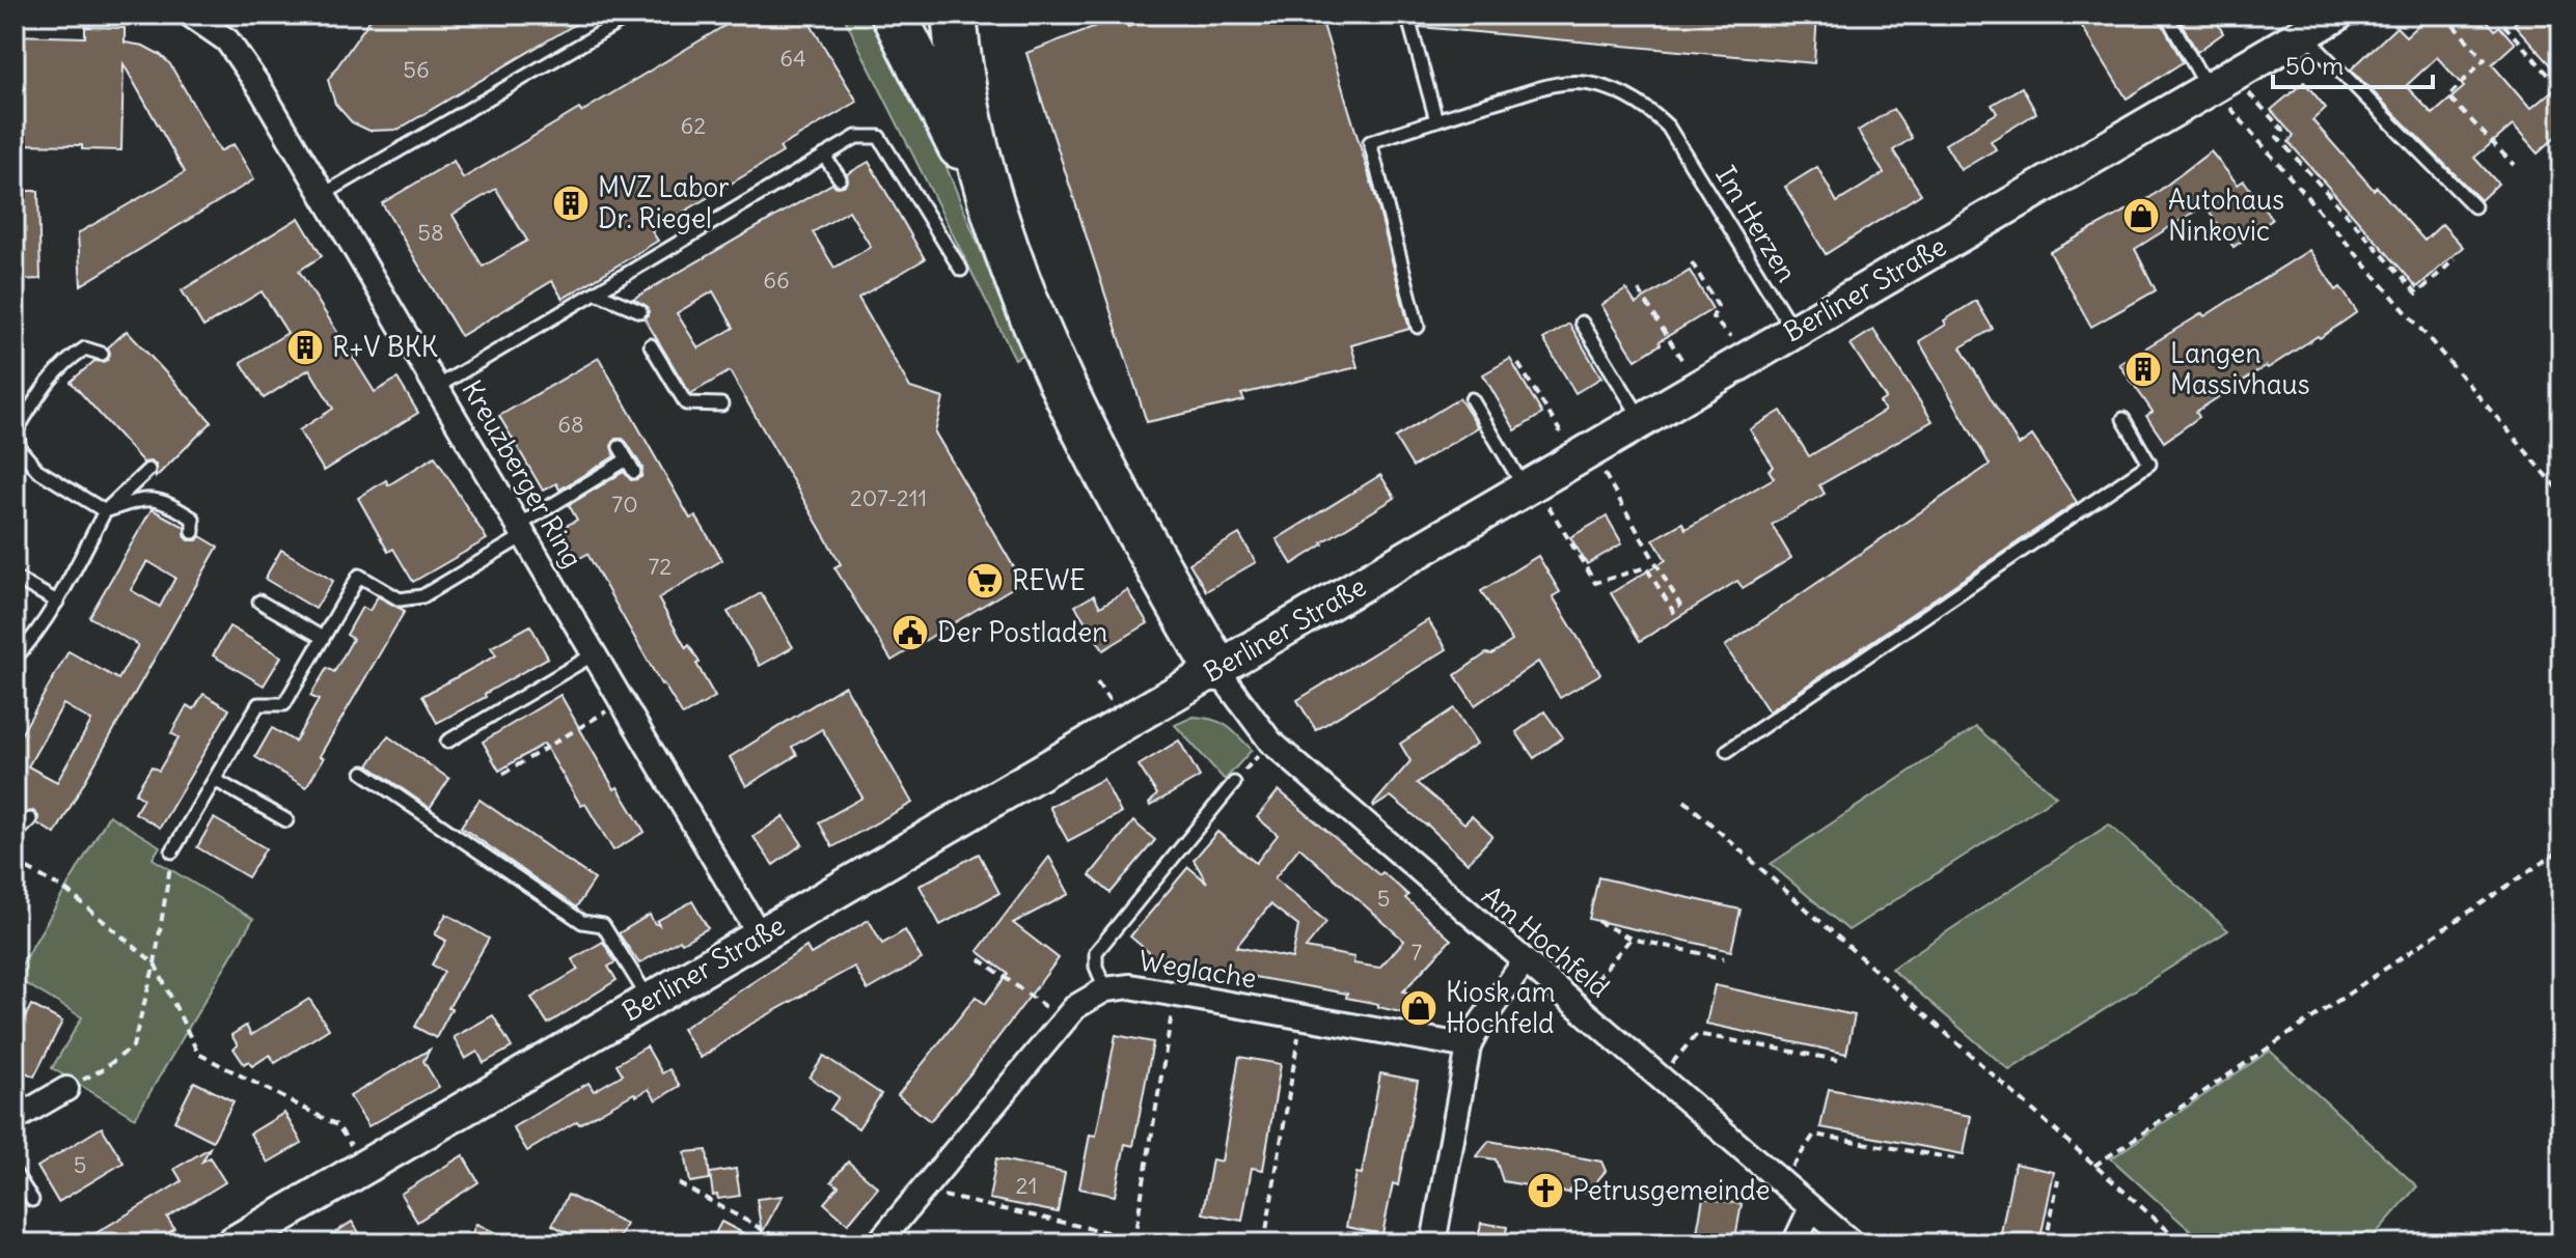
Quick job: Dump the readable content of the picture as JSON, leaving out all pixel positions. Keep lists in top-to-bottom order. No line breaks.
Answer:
{"streets":{"street":["Berliner Straße","Kreuzberger Ring","Am Hochfeld","Weglache"],"lane":["Im Herzen"]},"crossings":[["Im Herzen","Berliner Straße"],["Berliner Straße","Kreuzberger Ring"],["Berliner Straße","Am Hochfeld"]],"places":{"building":["MVZ Labor Dr. Riegel","R+V BKK","Langen Massivhaus"],"shop":["Autohaus Ninkovic","Kiosk am Hochfeld"],"supermarket":["REWE"],"public building":["Der Postladen"],"church":["Petrusgemeinde"]},"house_numbers":["64","56","62","58","66","68","207-211","70","72","5","7","5","21"],"scale_bar":"50 m"}
